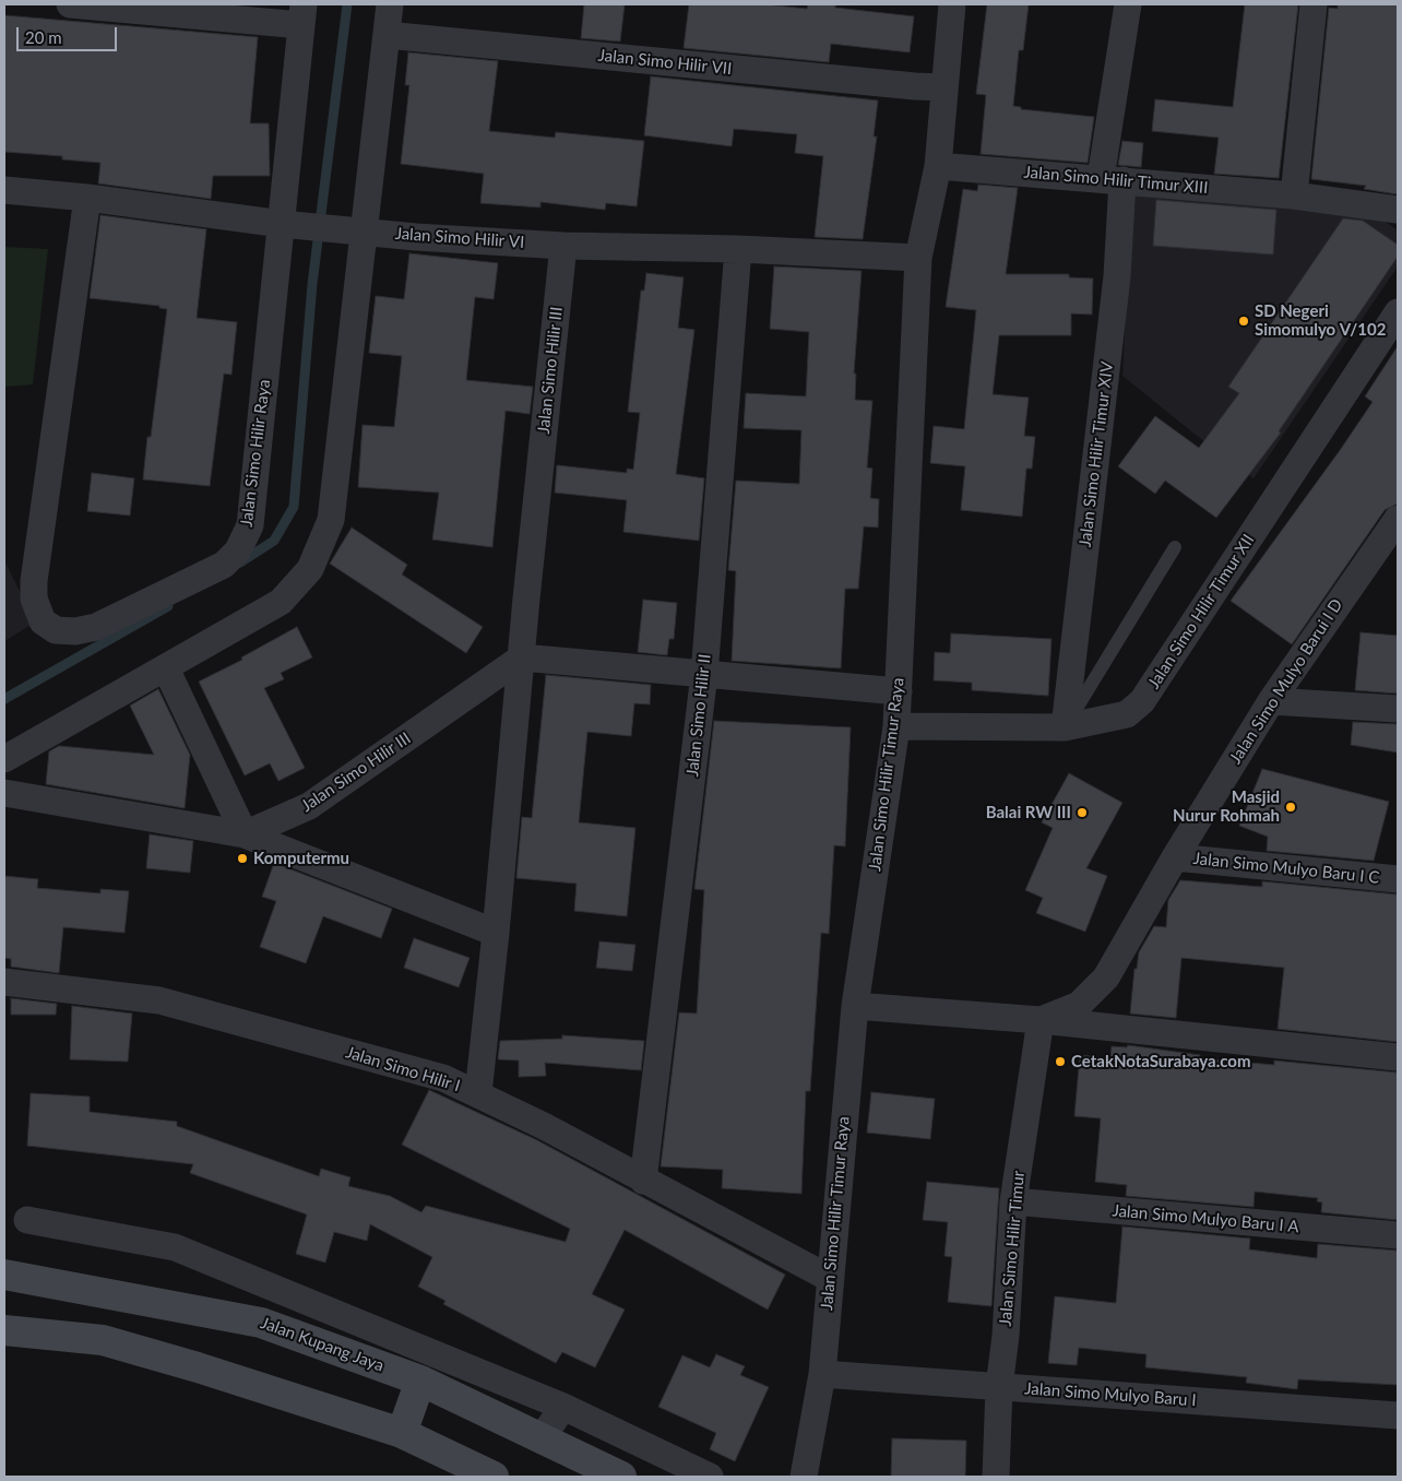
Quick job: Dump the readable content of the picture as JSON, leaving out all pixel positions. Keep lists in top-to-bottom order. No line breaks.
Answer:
{"streets":{"main road":["Jalan Kupang Jaya"],"street":["Jalan Simo Hilir VII","Jalan Simo Hilir Timur XIII","Jalan Simo Hilir VI","Jalan Simo Hilir III","Jalan Simo Hilir Raya","Jalan Simo Hilir Timur XIV","Jalan Simo Hilir Timur XII","Jalan Simo Mulyo Barui I D","Jalan Simo Hilir II","Jalan Simo Hilir Timur Raya","Jalan Simo Mulyo Baru I C","Jalan Simo Hilir I","Jalan Simo Mulyo Baru I A","Jalan Simo Hilir Timur","Jalan Simo Mulyo Baru I"]},"crossings":[["Jalan Simo Hilir VII","Jalan Simo Hilir Timur Raya"],["Jalan Simo Hilir Timur XIII","Jalan Simo Hilir Timur XIV"],["Jalan Simo Hilir Timur XIII","Jalan Simo Hilir Timur Raya"],["Jalan Simo Hilir VI","Jalan Simo Hilir III"],["Jalan Simo Hilir VI","Jalan Simo Hilir Raya"],["Jalan Simo Hilir VI","Jalan Simo Hilir II"],["Jalan Simo Hilir VI","Jalan Simo Hilir Timur Raya"],["Jalan Simo Hilir III","Jalan Simo Hilir I"],["Jalan Simo Hilir Timur XIV","Jalan Simo Hilir Timur XII"],["Jalan Simo Hilir Timur XII","Jalan Simo Hilir Timur Raya"],["Jalan Simo Mulyo Barui I D","Jalan Simo Mulyo Baru I C"],["Jalan Simo Mulyo Barui I D","Jalan Simo Hilir Timur"],["Jalan Simo Hilir II","Jalan Simo Hilir I"],["Jalan Simo Hilir Timur Raya","Jalan Simo Hilir I"],["Jalan Simo Hilir Timur Raya","Jalan Simo Mulyo Baru I"],["Jalan Simo Mulyo Baru I A","Jalan Simo Hilir Timur"],["Jalan Simo Hilir Timur","Jalan Simo Mulyo Baru I"]],"places":["SD Negeri Simomulyo V/102","Masjid Nurur Rohmah","Balai RW III","Komputermu","CetakNotaSurabaya.com"],"scale_bar":"20 m"}
